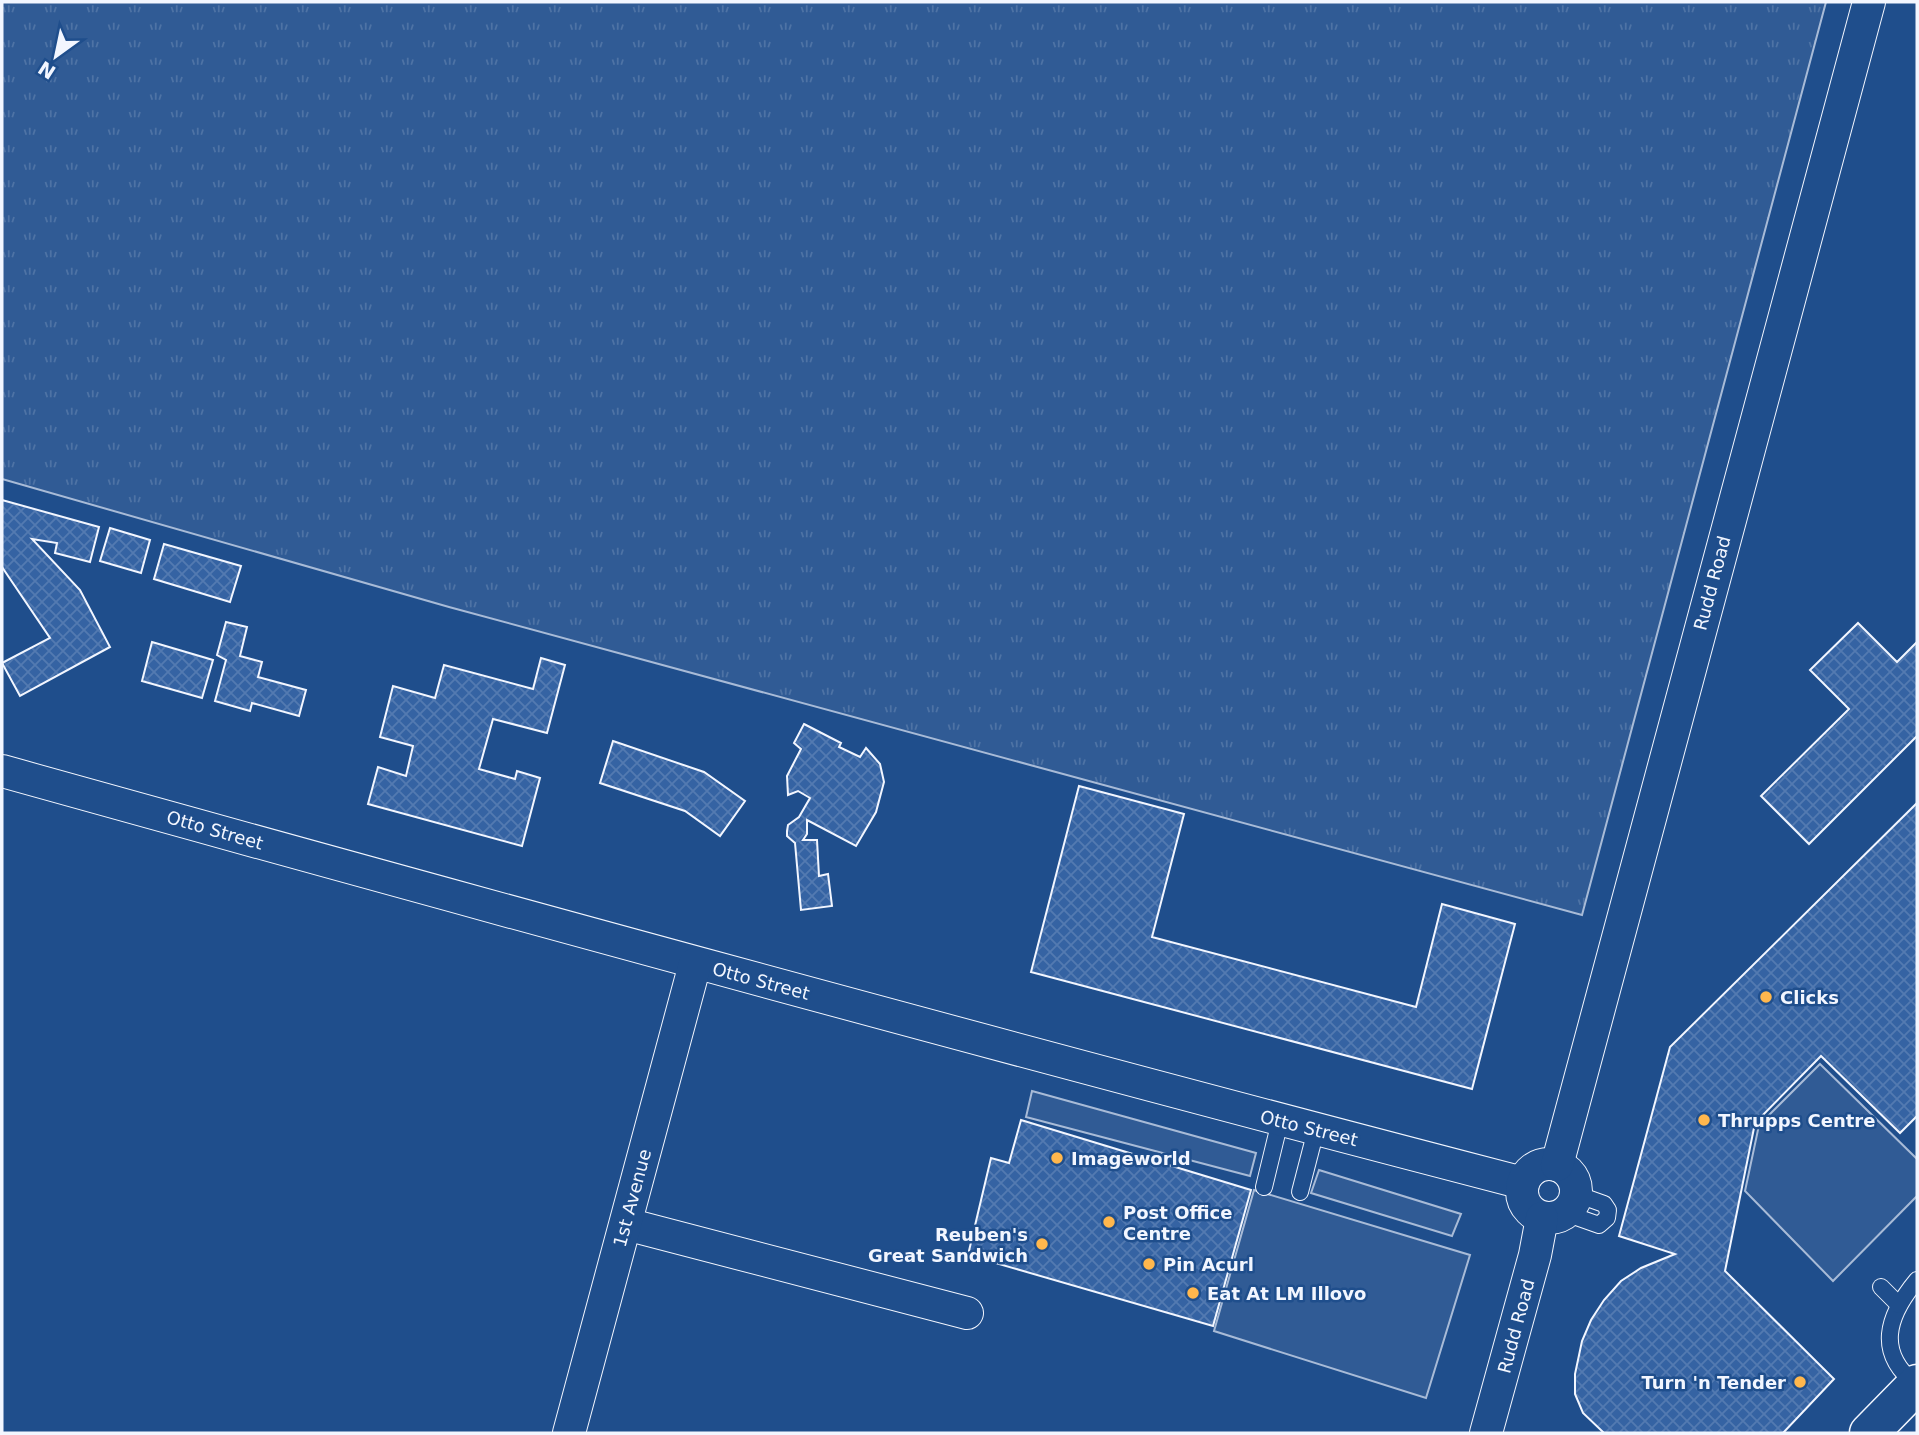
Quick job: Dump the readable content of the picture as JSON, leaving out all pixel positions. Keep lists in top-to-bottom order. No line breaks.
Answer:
{"streets":{"street":["Rudd Road","Otto Street","1st Avenue"]},"crossings":[["Rudd Road","Otto Street"],["Otto Street","1st Avenue"]],"places":["Clicks","Thrupps Centre","Imageworld","Post Office Centre","Reuben's Great Sandwich","Pin Acurl","Eat At LM Illovo","Turn 'n Tender"],"north":"bottom left"}
